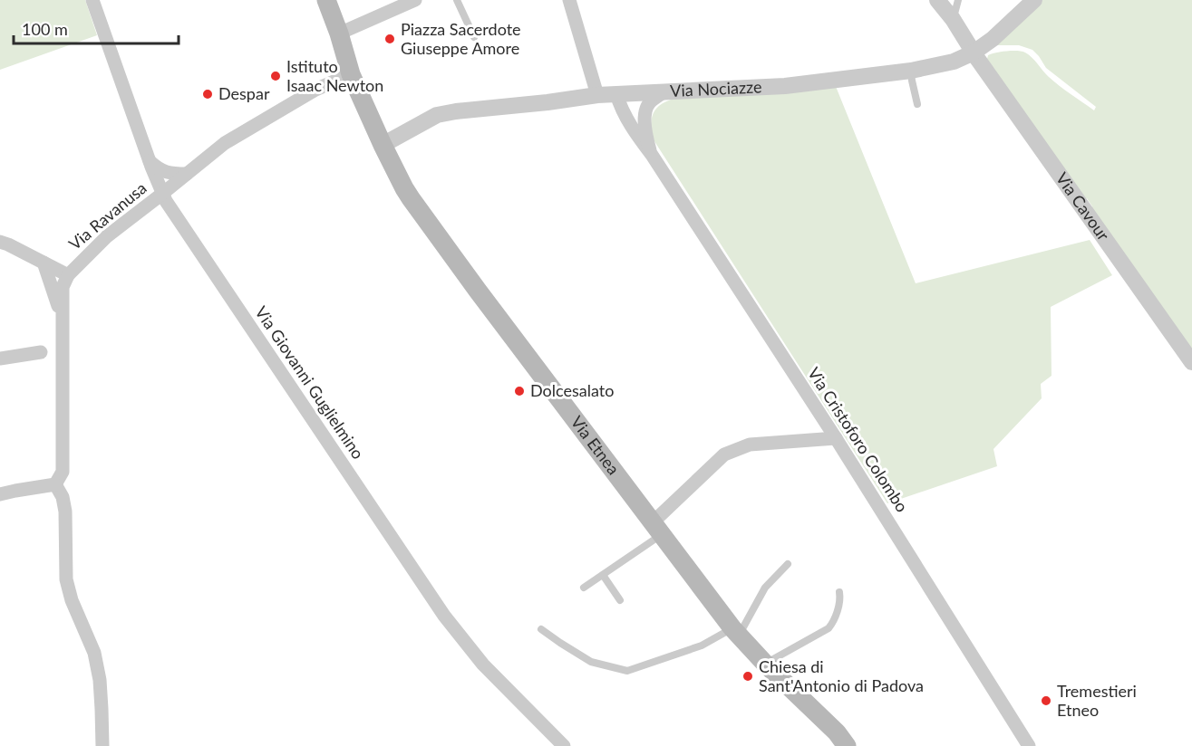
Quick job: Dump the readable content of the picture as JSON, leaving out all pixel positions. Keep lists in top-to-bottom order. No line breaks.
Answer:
{"streets":{"main road":["Via Etnea"],"street":["Via Nociazze","Via Cavour","Via Ravanusa","Via Giovanni Guglielmino","Via Cristoforo Colombo"]},"crossings":[["Via Nociazze","Via Cavour"],["Via Nociazze","Via Etnea"],["Via Ravanusa","Via Giovanni Guglielmino"],["Via Ravanusa","Via Etnea"]],"places":["Piazza Sacerdote Giuseppe Amore","Istituto Isaac Newton","Despar","Dolcesalato","Chiesa di Sant'Antonio di Padova","Tremestieri Etneo"],"scale_bar":"100 m"}
